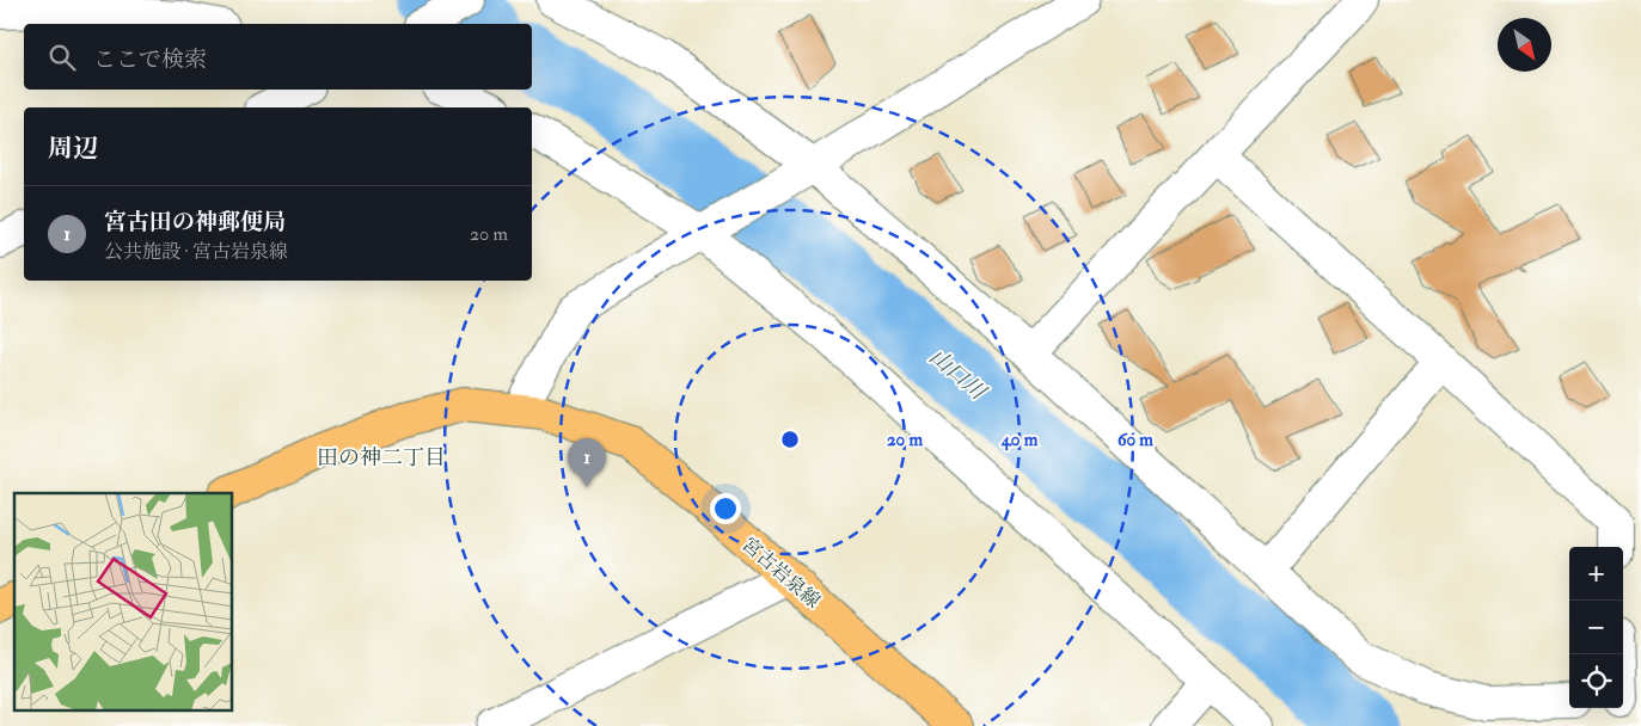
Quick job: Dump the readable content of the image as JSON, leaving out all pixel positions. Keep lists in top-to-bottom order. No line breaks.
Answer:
{"streets":{"main road":["宮古岩泉線"]},"districts":["田の神二丁目"],"water":["山口川"],"north":"bottom right","page":{"search":"ここで検索","heading":"周辺","list":[{"mark":"1","name":"宮古田の神郵便局","note":"公共施設 · 宮古岩泉線","value":"20 m"}],"pins":"1","map_buttons":["+","−"]},"rings":["20 m","40 m","60 m"]}
